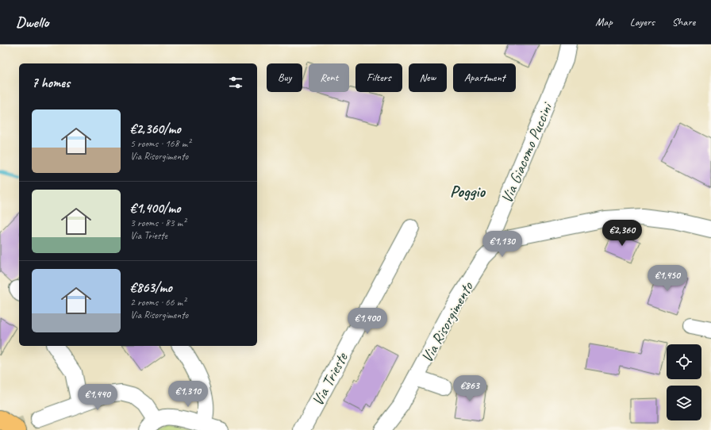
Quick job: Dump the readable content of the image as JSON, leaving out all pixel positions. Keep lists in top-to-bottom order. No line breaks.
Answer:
{"streets":{"street":["Via Giacomo Puccini","Via Risorgimento","Via Trieste"]},"crossings":[["Via Giacomo Puccini","Via Risorgimento"]],"districts":["Poggio"],"page":{"header":"Dwello","nav":["Map","Layers","Share"],"chip":["Buy","Rent","Filters","New","Apartment"],"heading":"7 homes","list":[{"name":"€2,360/mo","note":"5 rooms · 168 m² · Via Risorgimento"},{"name":"€1,400/mo","note":"3 rooms · 83 m² · Via Trieste"},{"name":"€863/mo","note":"2 rooms · 66 m² · Via Risorgimento"}],"price":["€2,360","€1,130","€1,450","€1,400","€863","€1,310","€1,440"]}}
